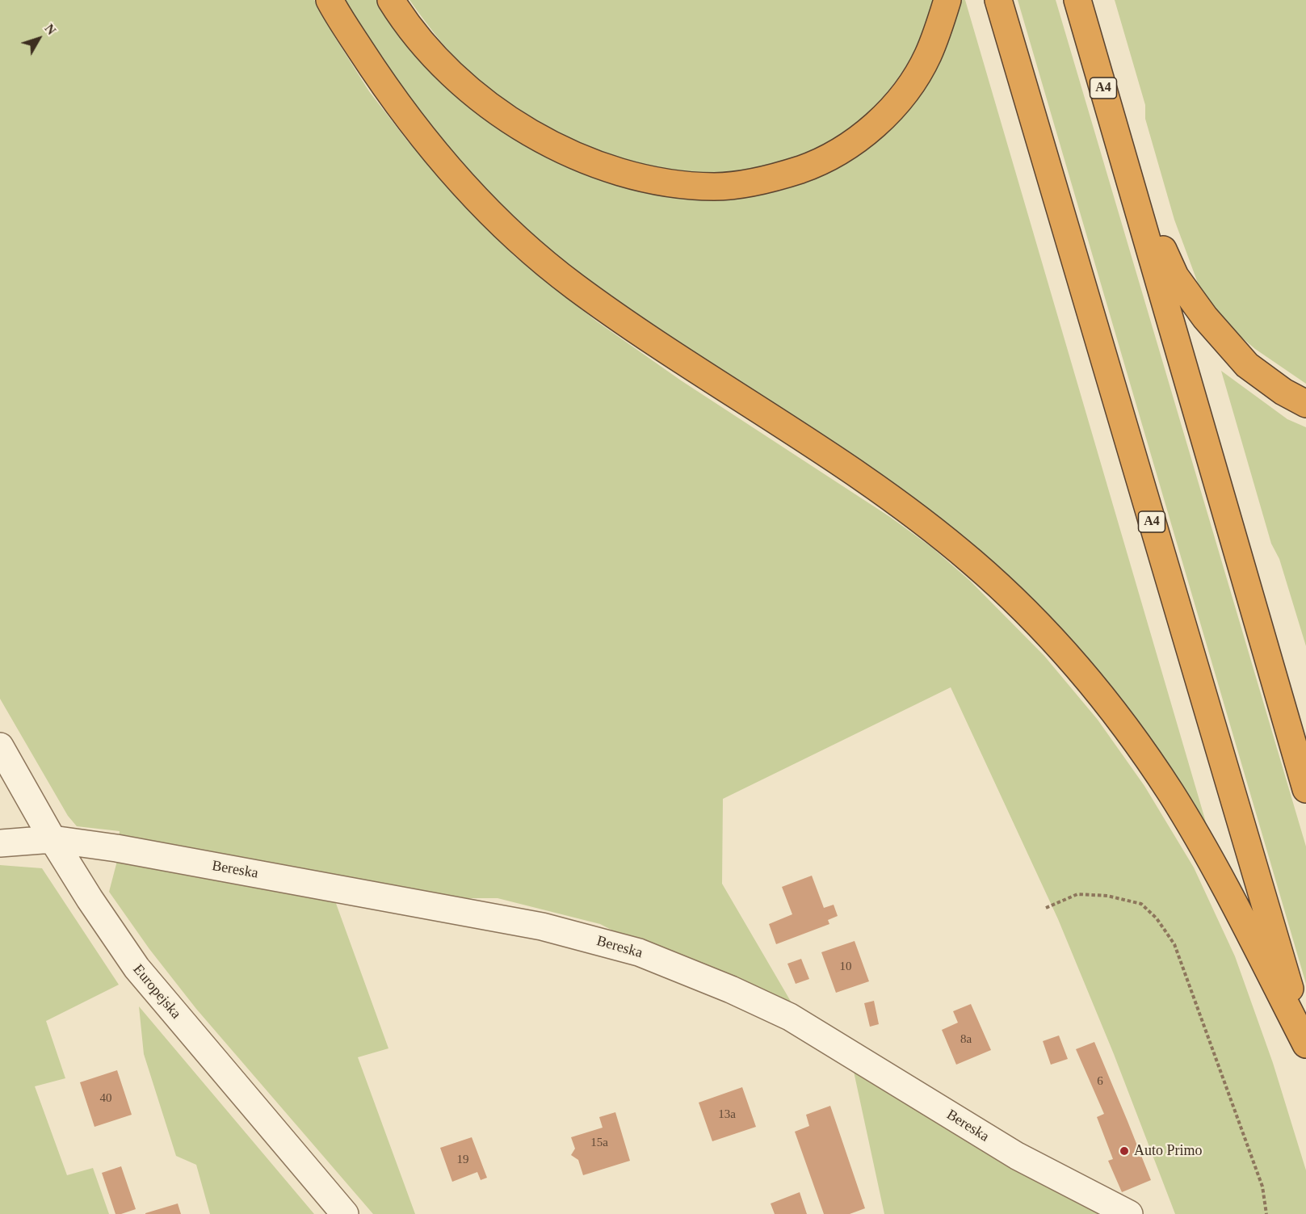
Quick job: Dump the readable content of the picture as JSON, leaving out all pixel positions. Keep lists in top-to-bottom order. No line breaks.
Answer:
{"streets":{"highway":["A4"],"street":["Bereska","Europejska"]},"crossings":[["Bereska","Europejska"]],"places":["Auto Primo"],"house_numbers":["10","8a","6","40","13a","15a","19"],"north":"top right"}
